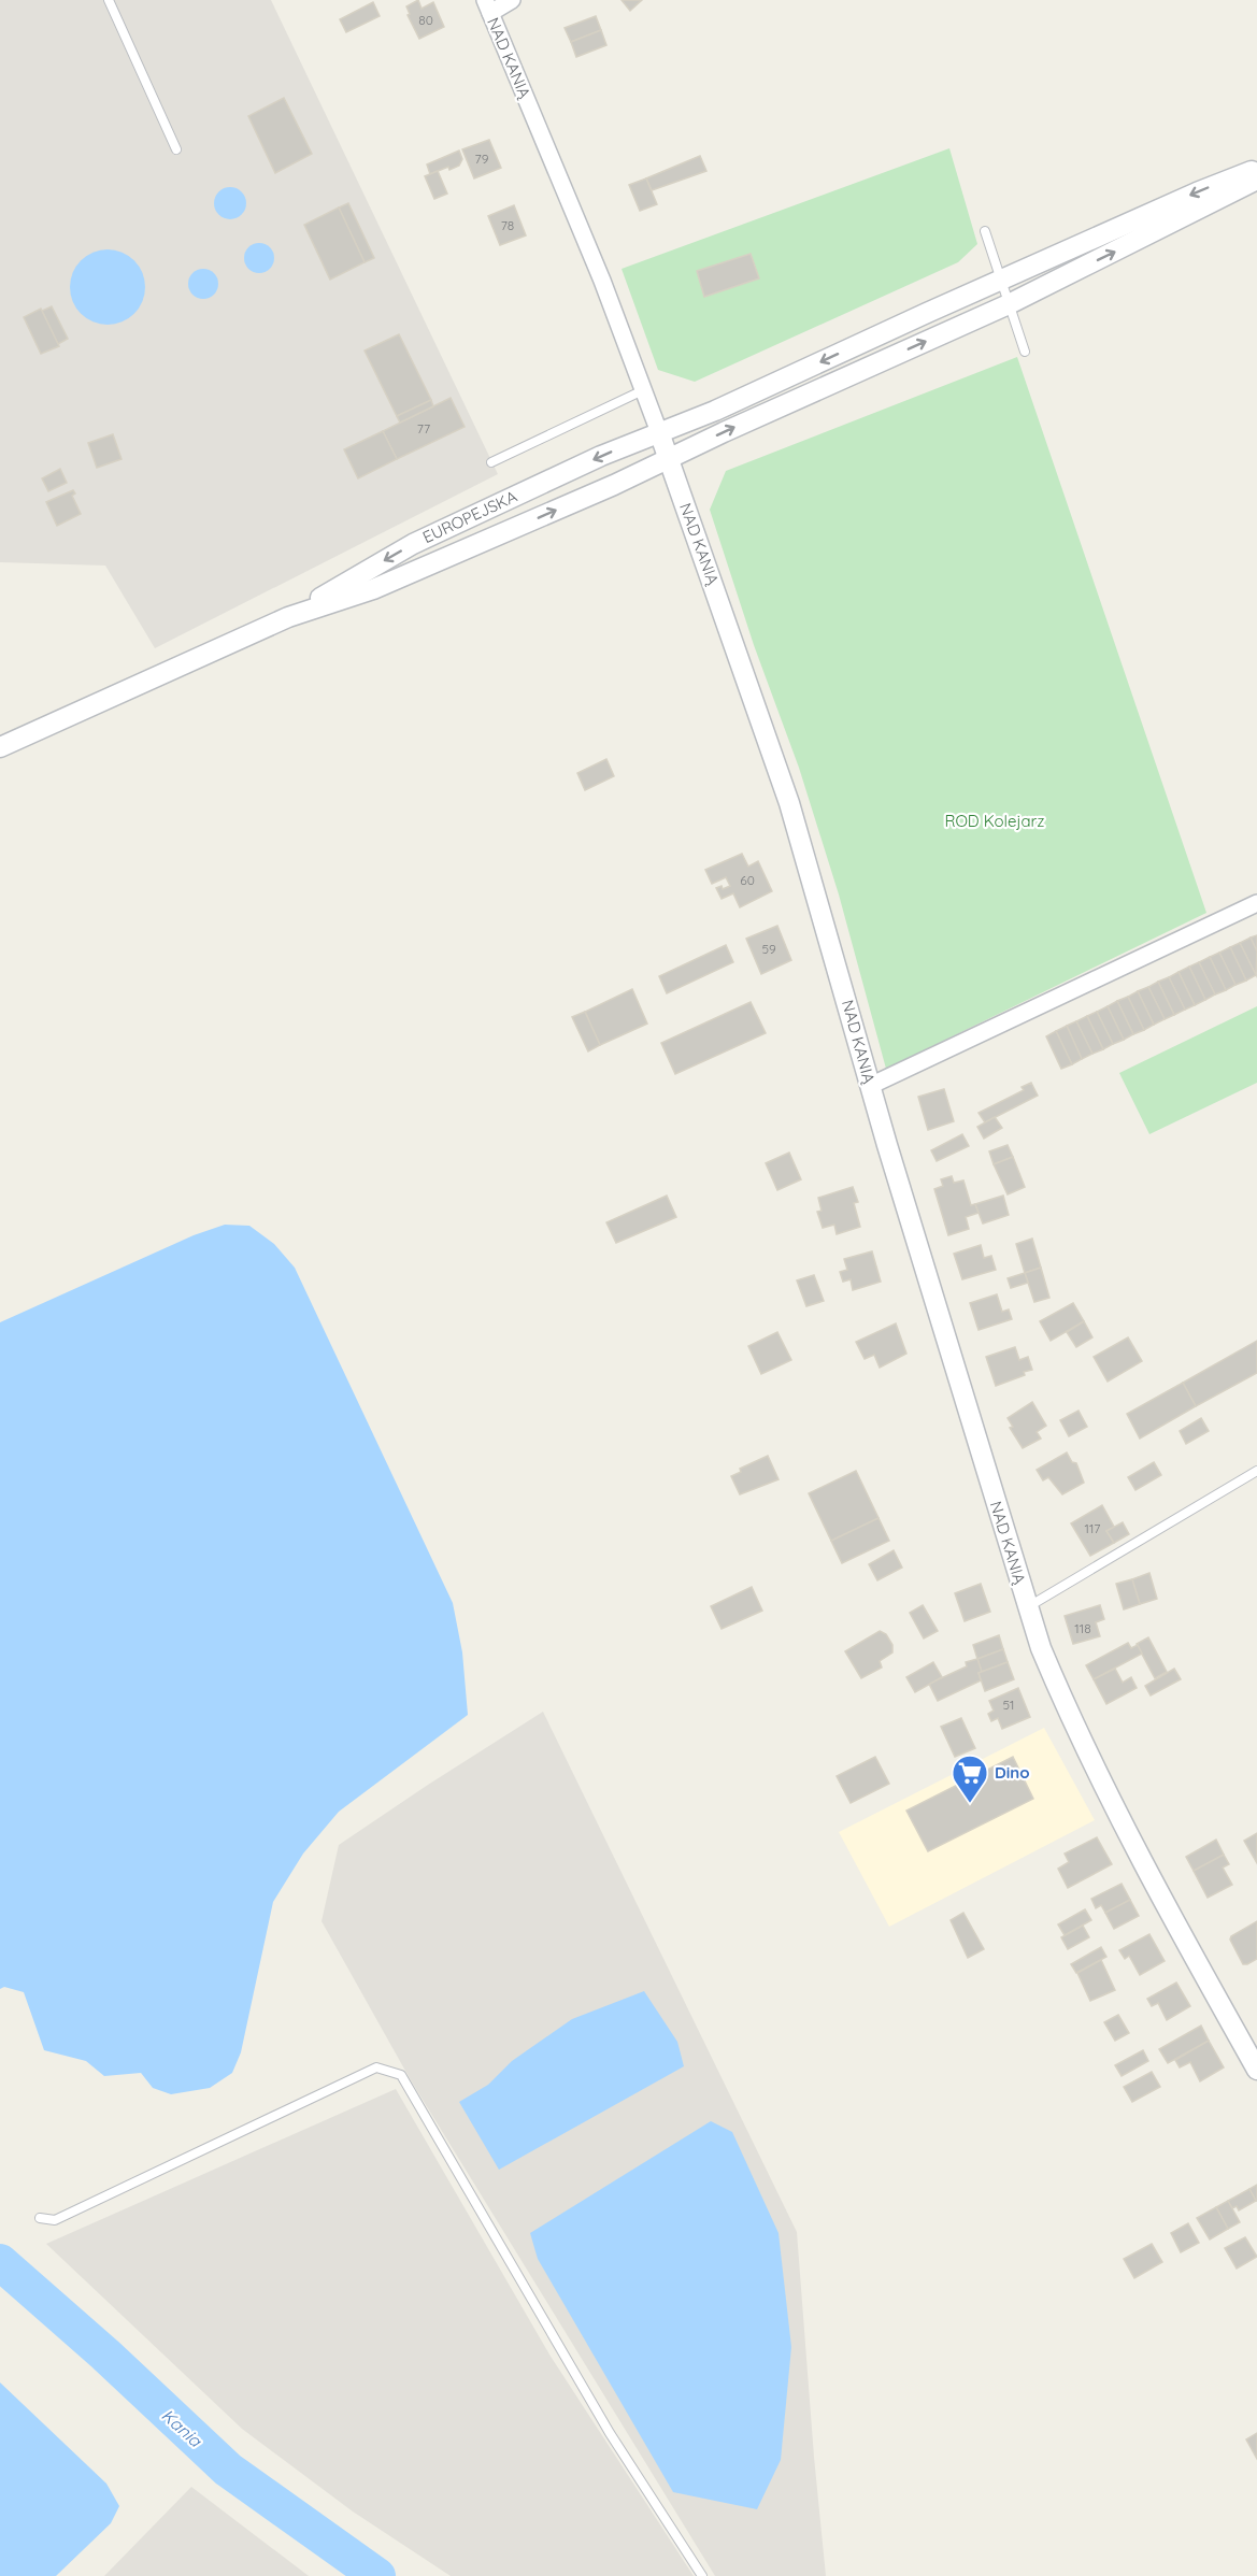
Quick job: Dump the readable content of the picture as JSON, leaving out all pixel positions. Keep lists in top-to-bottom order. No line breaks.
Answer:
{"streets":{"street":["NAD KANIĄ","EUROPEJSKA"]},"crossings":[["NAD KANIĄ","EUROPEJSKA"]],"water":["Kania"],"parks":["ROD Kolejarz"],"places":{"supermarket":["Dino"]},"house_numbers":["80","79","78","77","60","59","117","118","51"]}
